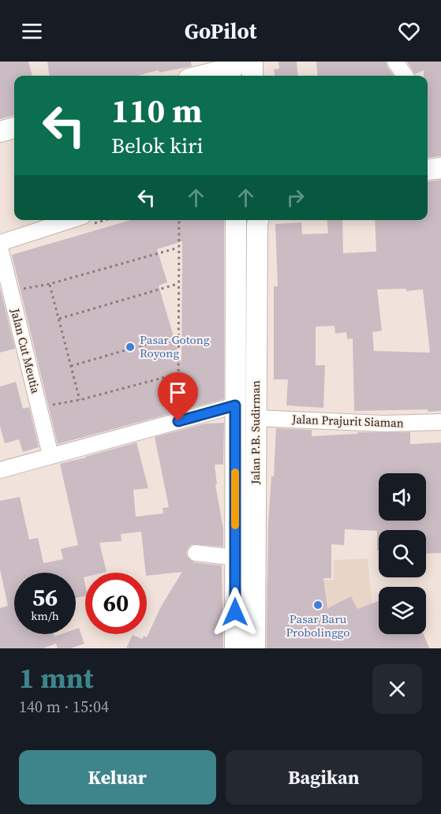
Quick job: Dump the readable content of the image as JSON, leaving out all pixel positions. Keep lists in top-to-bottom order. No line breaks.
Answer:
{"streets":{"main road":["Jalan P.B. Sudirman"],"street":["Jalan Cut Meutia","Jalan Prajurit Siaman"]},"crossings":[["Jalan Prajurit Siaman","Jalan P.B. Sudirman"]],"places":["Pasar Gotong Royong","Pasar Baru Probolinggo"],"page":{"header":"GoPilot","turn":["110 m","Belok kiri"],"speed":"56 km/h","limit":"60","heading":["1 mnt","140 m · 15:04"],"buttons":["Keluar","Bagikan"]}}
